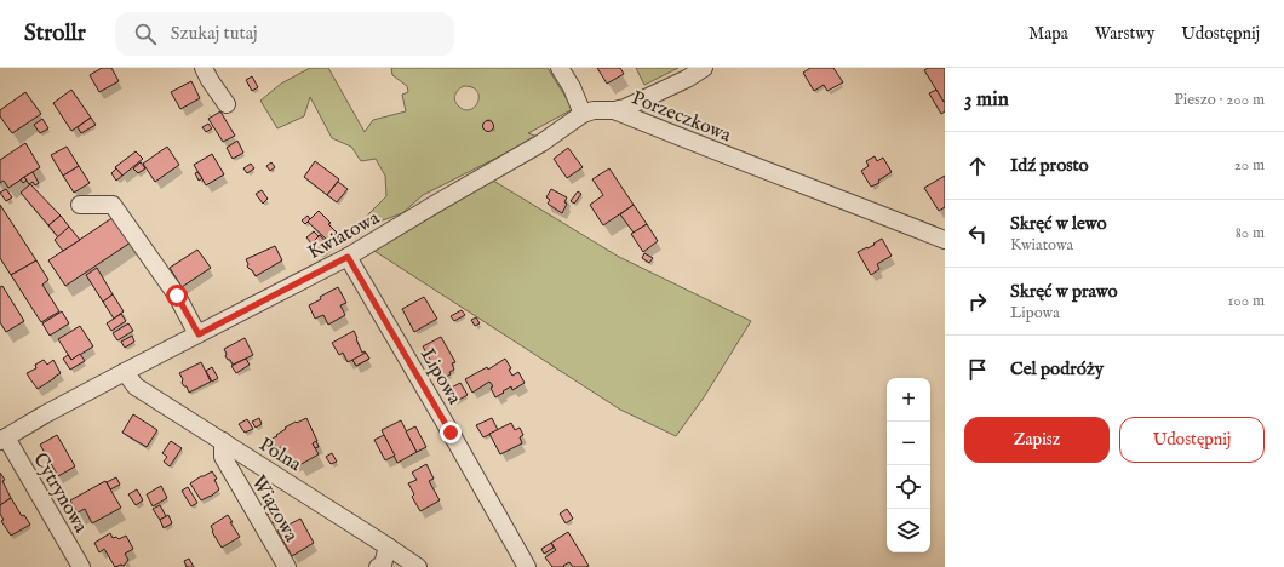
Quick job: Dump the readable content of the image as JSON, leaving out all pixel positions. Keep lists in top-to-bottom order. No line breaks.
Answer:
{"streets":{"street":["Porzeczkowa","Kwiatowa","Lipowa","Polna","Cytrynowa","Wiązowa"]},"crossings":[["Porzeczkowa","Kwiatowa"],["Kwiatowa","Lipowa"],["Kwiatowa","Polna"],["Kwiatowa","Cytrynowa"],["Polna","Wiązowa"]],"page":{"header":"Strollr","search":"Szukaj tutaj","nav":["Mapa","Warstwy","Udostępnij"],"heading":["3 min","Pieszo · 200 m"],"list":[["Idź prosto","20 m"],["Skręć w lewo","Kwiatowa","80 m"],["Skręć w prawo","Lipowa","100 m"],"Cel podróży"],"map_buttons":["+","−"],"buttons":["Zapisz","Udostępnij"]}}
